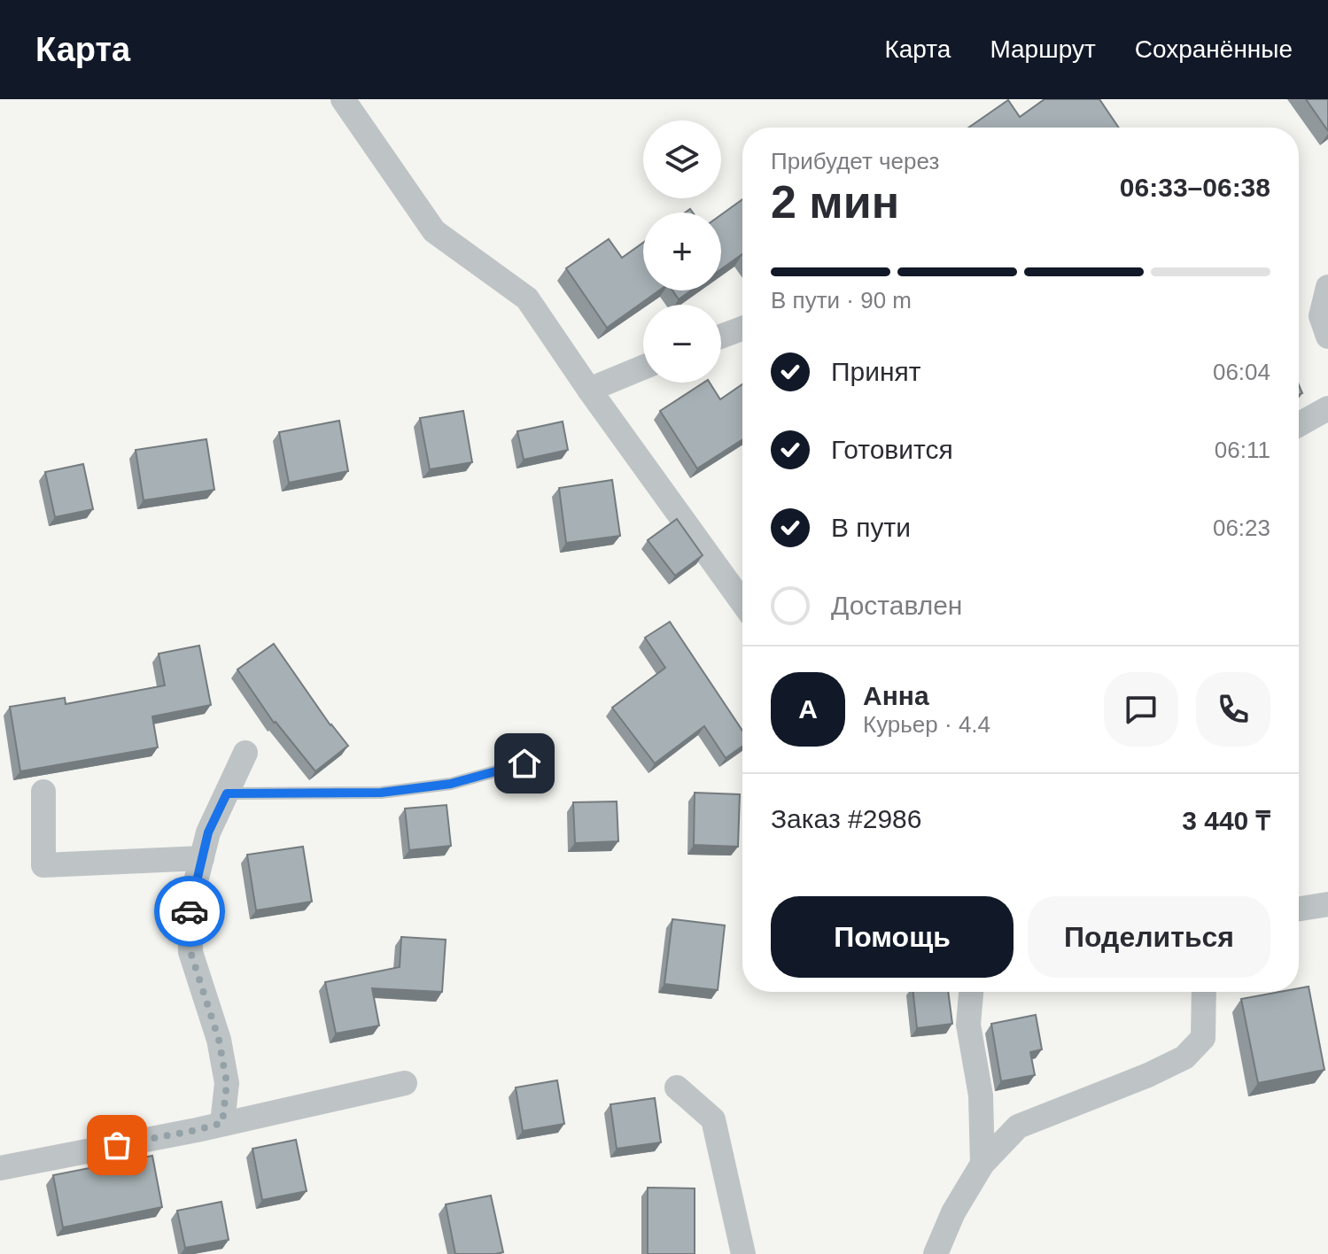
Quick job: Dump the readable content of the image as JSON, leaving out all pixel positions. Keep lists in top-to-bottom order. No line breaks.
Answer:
{"page":{"header":"Карта","nav":["Карта","Маршрут","Сохранённые"],"map_buttons":["+","−"],"heading":["2 мин","Прибудет через","06:33–06:38"],"panel":["Анна","Курьер · 4.4","Заказ #2986","3 440 ₸"],"bar":"В пути · 90 m","list":[["Принят","06:04"],["Готовится","06:11"],["В пути","06:23"],"Доставлен"],"round":"А","buttons":["Помощь","Поделиться"]}}
